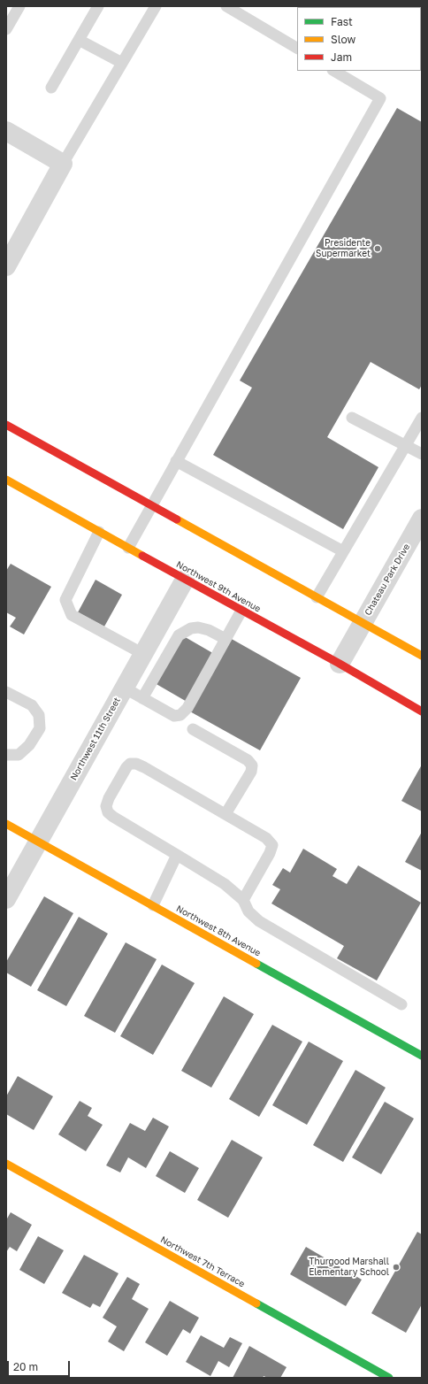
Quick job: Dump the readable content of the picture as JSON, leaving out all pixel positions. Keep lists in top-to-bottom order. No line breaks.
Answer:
{"streets":{"main road":["Northwest 9th Avenue","Northwest 8th Avenue","Northwest 7th Terrace"],"street":["Chateau Park Drive","Northwest 11th Street"]},"crossings":[["Chateau Park Drive","Northwest 9th Avenue"],["Northwest 9th Avenue","Northwest 11th Street"],["Northwest 11th Street","Northwest 8th Avenue"]],"places":["Presidente Supermarket","Thurgood Marshall Elementary School"],"legend":["Fast","Slow","Jam"],"scale_bar":"20 m"}
